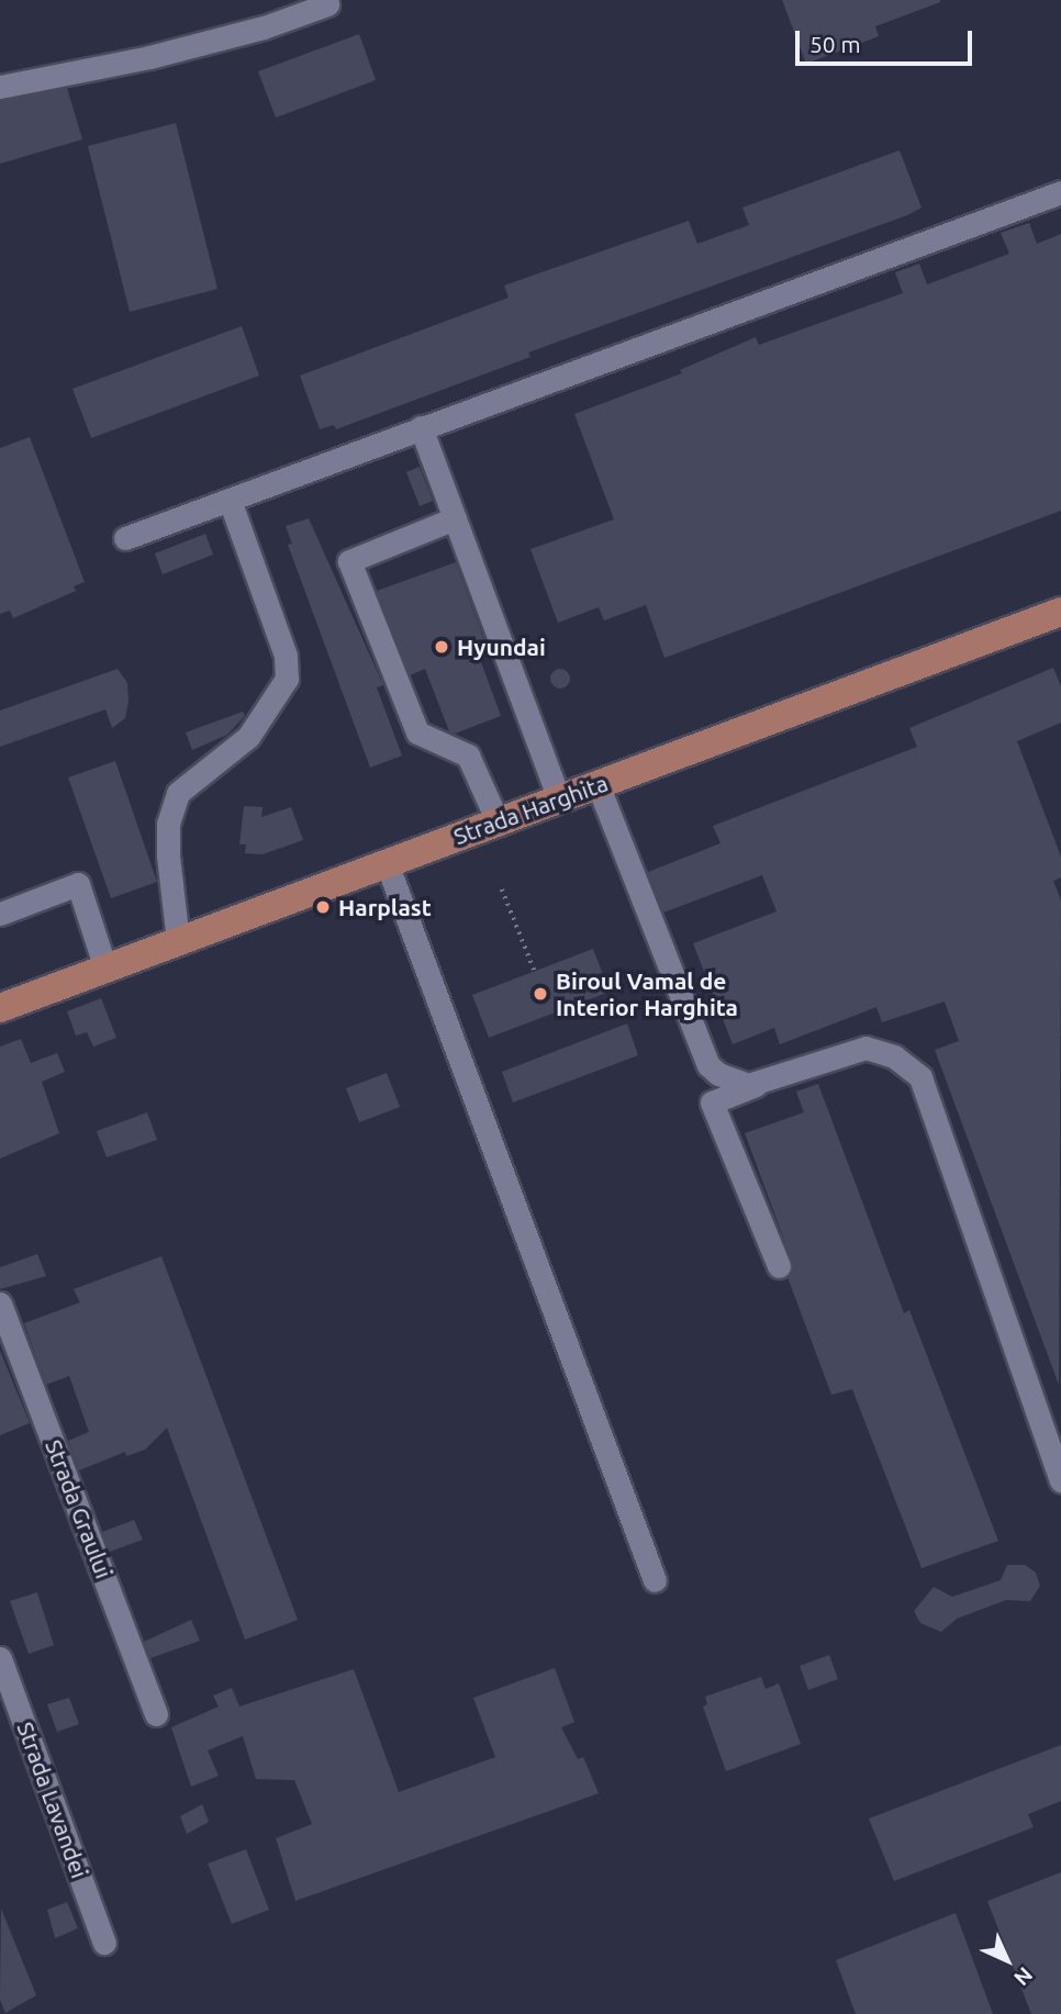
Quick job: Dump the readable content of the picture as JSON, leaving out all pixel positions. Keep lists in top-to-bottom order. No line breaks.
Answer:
{"streets":{"main road":["Strada Harghita"],"street":["Strada Graului","Strada Lavandei"]},"places":["Hyundai","Harplast","Biroul Vamal de Interior Harghita"],"scale_bar":"50 m","north":"bottom right"}
